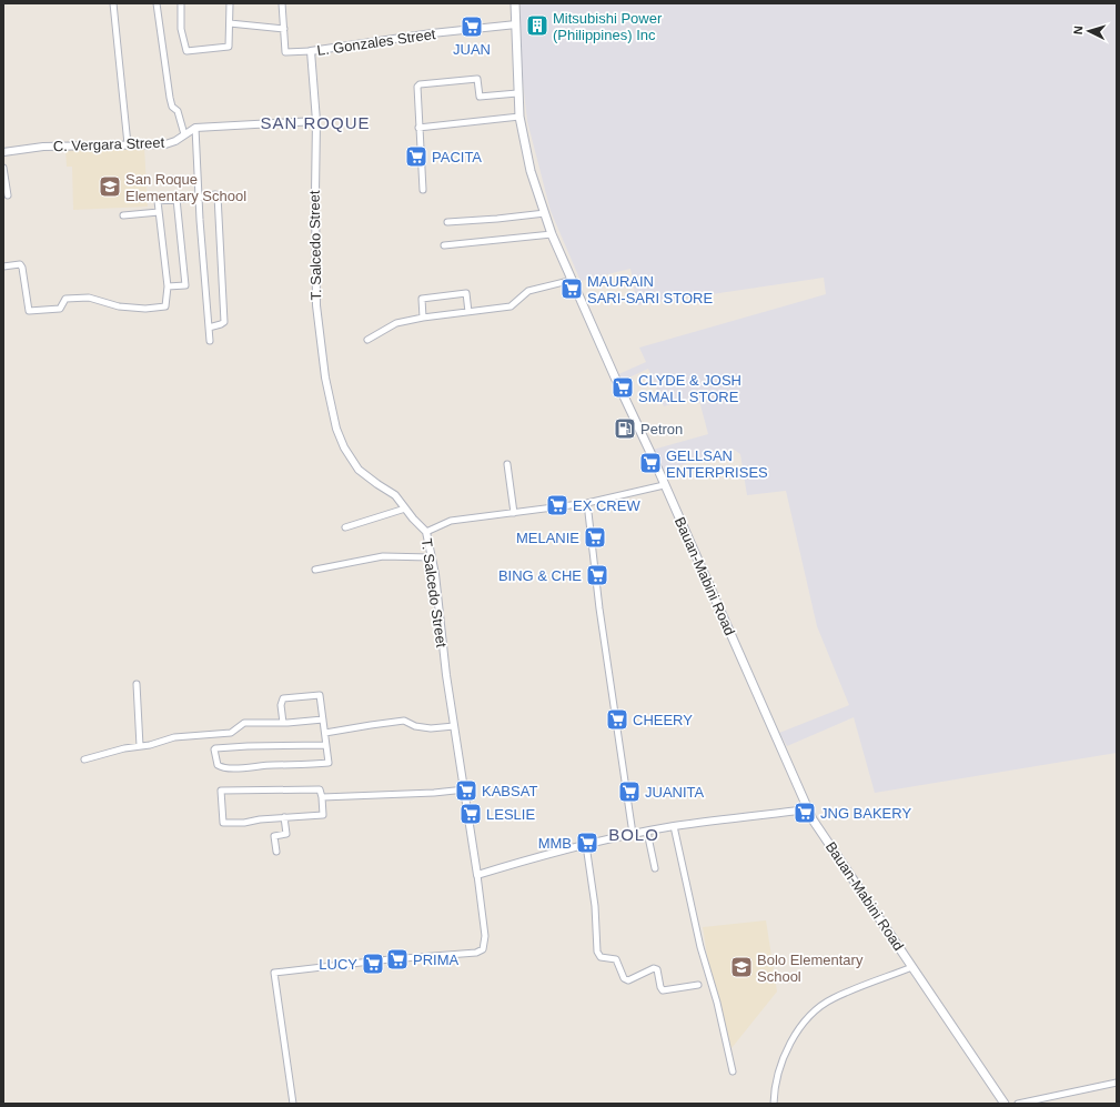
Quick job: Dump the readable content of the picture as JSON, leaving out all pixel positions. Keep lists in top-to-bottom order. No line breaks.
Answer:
{"streets":{"main road":["Bauan-Mabini Road"],"street":["L. Gonzales Street","C. Vergara Street","T. Salcedo Street"]},"crossings":[["L. Gonzales Street","T. Salcedo Street"],["L. Gonzales Street","Bauan-Mabini Road"],["C. Vergara Street","T. Salcedo Street"]],"districts":["SAN ROQUE","BOLO"],"places":{"building":["Mitsubishi Power (Philippines) Inc"],"supermarket":["JUAN","PACITA","MAURAIN SARI-SARI STORE","CLYDE & JOSH SMALL STORE","GELLSAN ENTERPRISES","EX CREW","MELANIE","BING & CHE","CHEERY","KABSAT","JUANITA","JNG BAKERY","LESLIE","MMB","PRIMA","LUCY"],"school or university":["San Roque Elementary School","Bolo Elementary School"],"fuel station":["Petron"]},"north":"left"}
